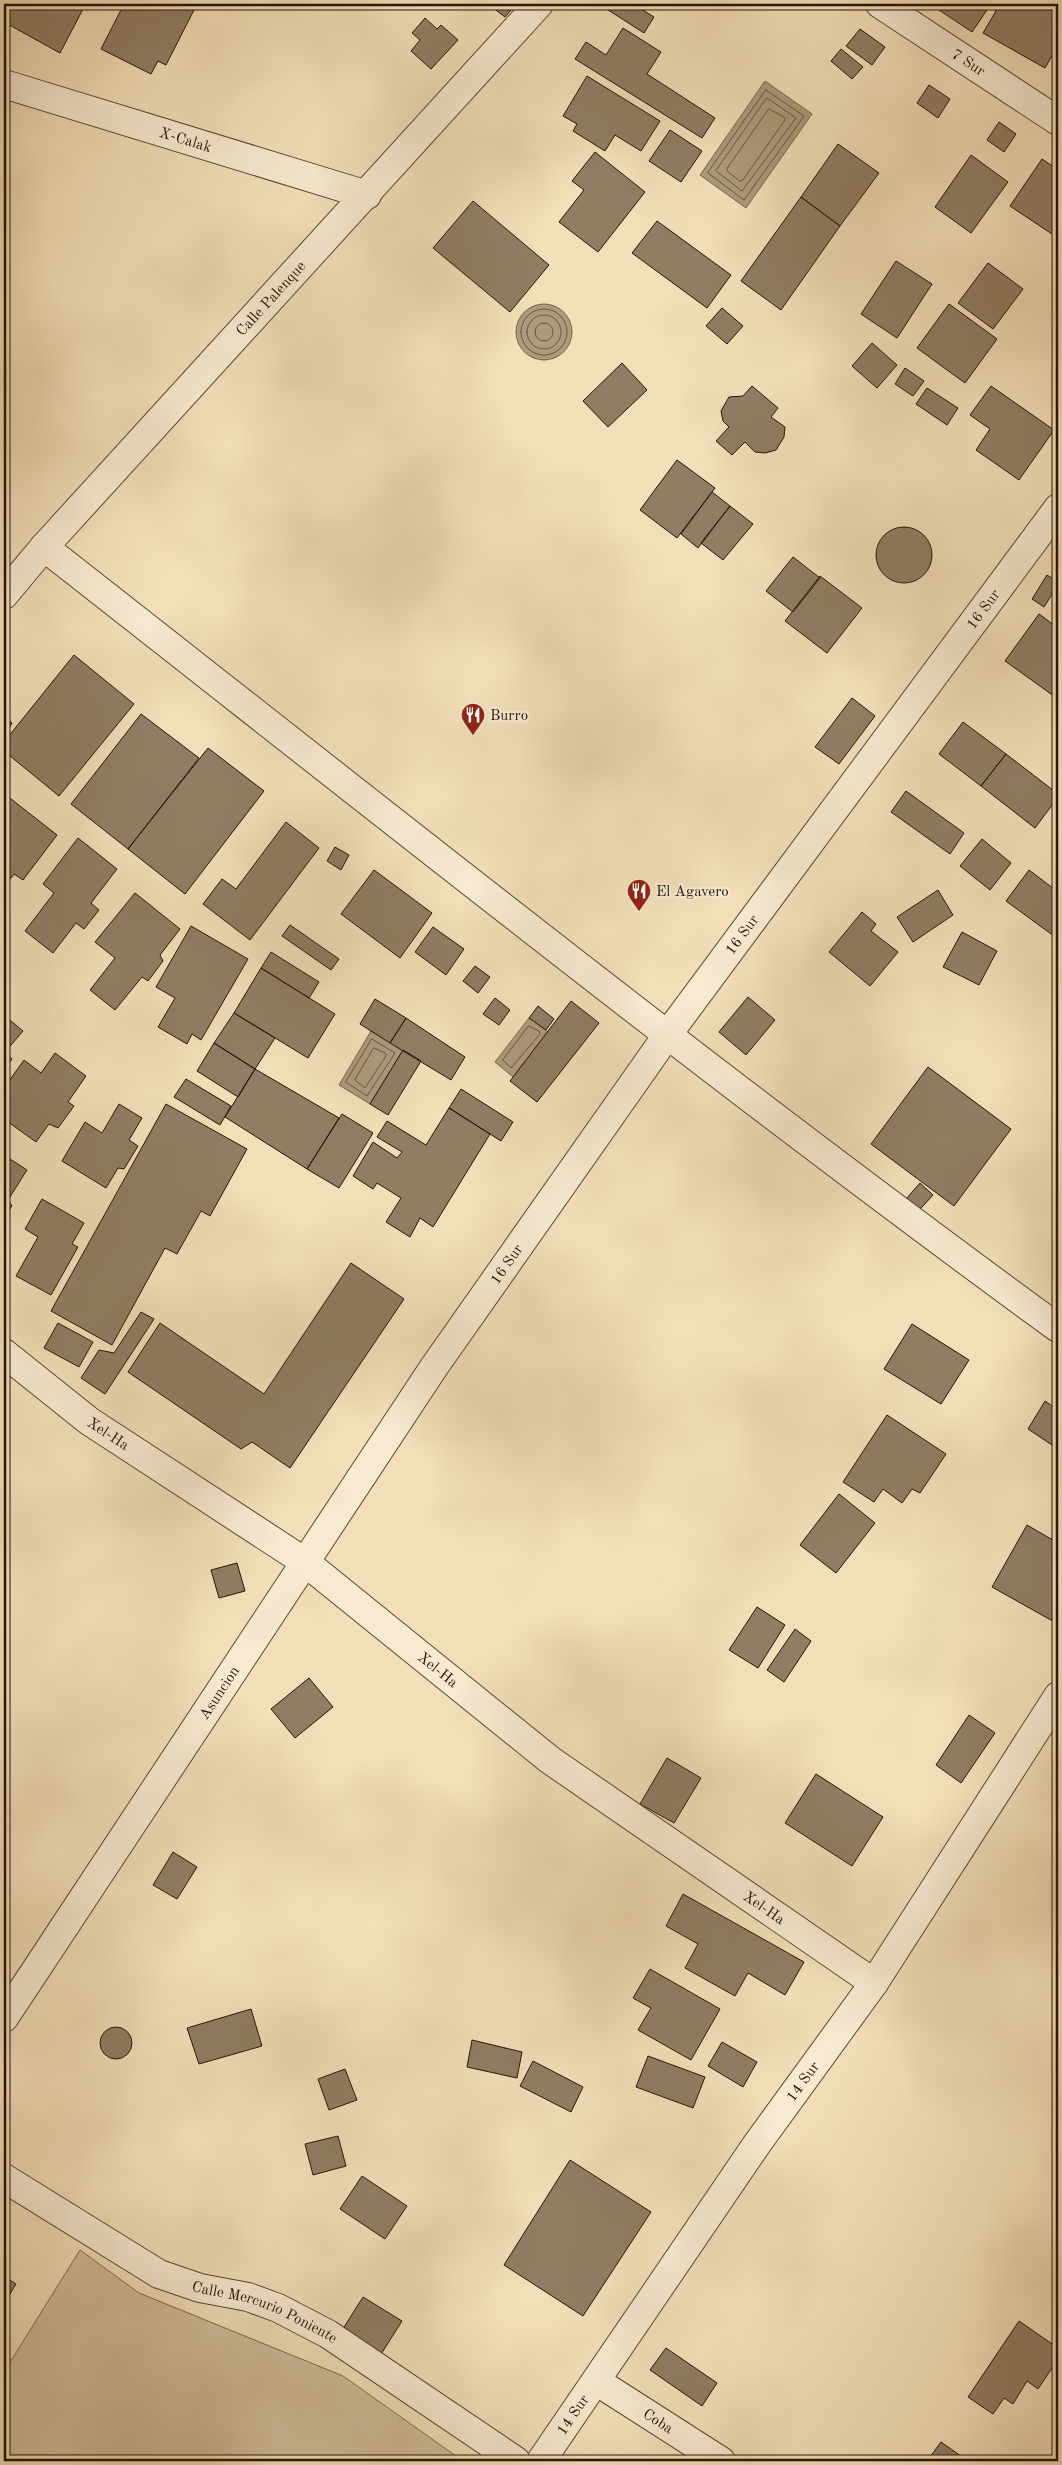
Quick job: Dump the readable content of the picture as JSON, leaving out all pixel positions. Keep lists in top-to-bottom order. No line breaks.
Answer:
{"streets":{"street":["7 Sur","X-Calak","Calle Palenque","16 Sur","Xel-Ha","Asuncion","14 Sur","Calle Mercurio Poniente","Coba"]},"crossings":[["X-Calak","Calle Palenque"],["16 Sur","Asuncion"],["Xel-Ha","Asuncion"],["Xel-Ha","14 Sur"],["14 Sur","Coba"]],"places":{"restaurant":["Burro","El Agavero"]}}
